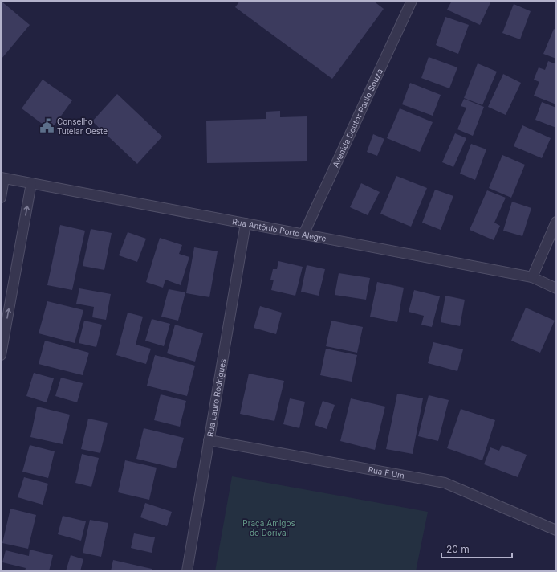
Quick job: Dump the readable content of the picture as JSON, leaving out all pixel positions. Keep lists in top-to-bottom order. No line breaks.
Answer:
{"streets":{"street":["Avenida Doutor Paulo Souza","Rua Antônio Porto Alegre","Rua Lauro Rodrigues","Rua F Um"]},"crossings":[["Avenida Doutor Paulo Souza","Rua Antônio Porto Alegre"],["Rua Antônio Porto Alegre","Rua Lauro Rodrigues"],["Rua Lauro Rodrigues","Rua F Um"]],"parks":["Praça Amigos do Dorival"],"places":{"public building":["Conselho Tutelar Oeste"]},"scale_bar":"20 m"}
